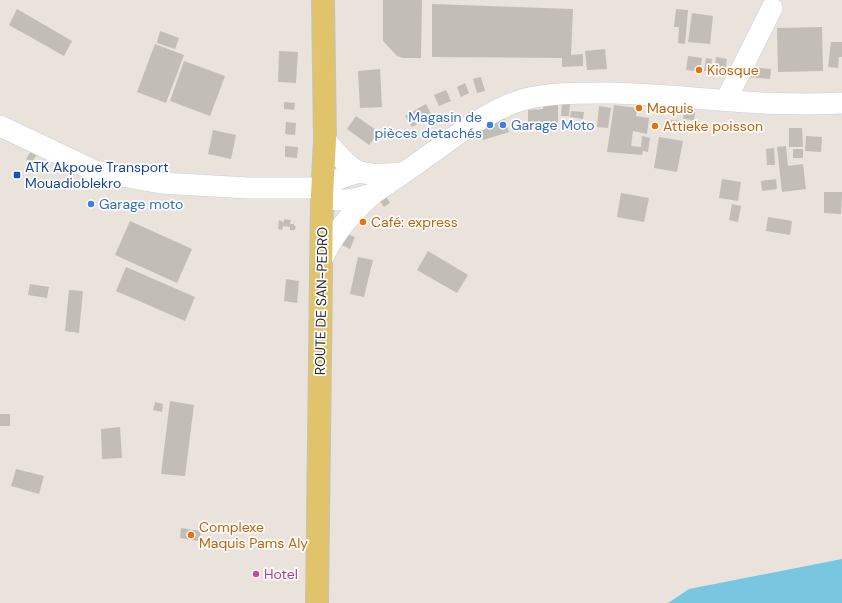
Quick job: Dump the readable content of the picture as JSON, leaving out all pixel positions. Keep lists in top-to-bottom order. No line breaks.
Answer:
{"streets":{"main road":["ROUTE DE SAN-PEDRO"]},"places":{"other":["Kiosque","Maquis","Magasin de pièces detachés","Garage Moto","Attieke poisson","Garage moto","Café: express","Complexe Maquis Pams Aly","Hotel"],"transit":["ATK Akpoue Transport Mouadioblekro"]}}
